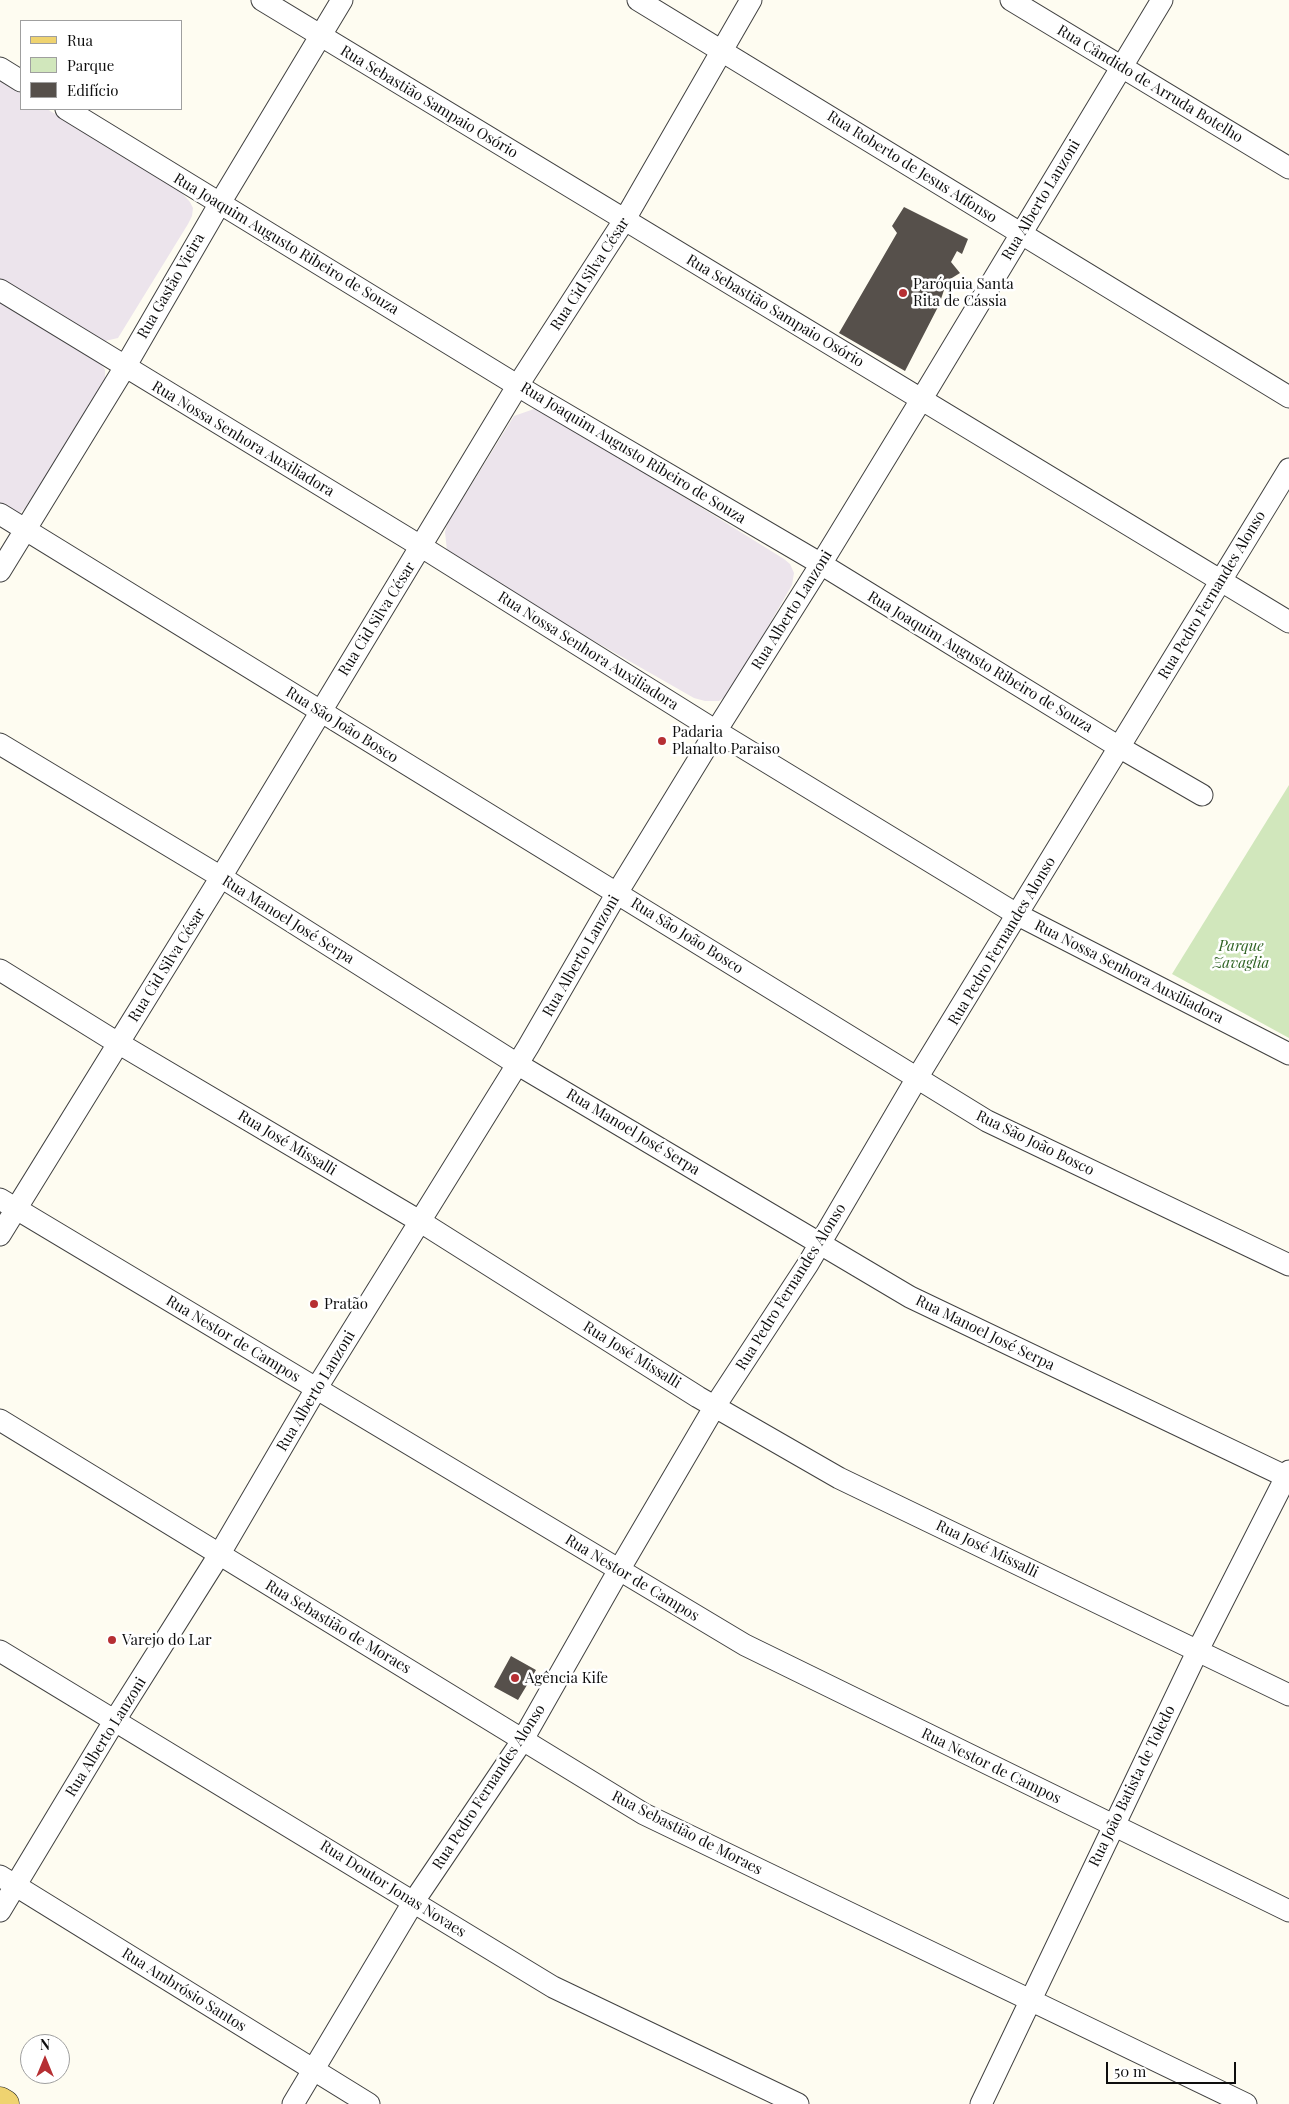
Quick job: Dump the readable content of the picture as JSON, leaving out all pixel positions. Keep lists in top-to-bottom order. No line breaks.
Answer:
{"streets":{"street":["Rua Cândido de Arruda Botelho","Rua Sebastião Sampaio Osório","Rua Roberto de Jesus Affonso","Rua Alberto Lanzoni","Rua Joaquim Augusto Ribeiro de Souza","Rua Cid Silva César","Rua Gastão Vieira","Rua Nossa Senhora Auxiliadora","Rua Pedro Fernandes Alonso","Rua São João Bosco","Rua Manoel José Serpa","Rua José Missalli","Rua Nestor de Campos","Rua Sebastião de Moraes","Rua João Batista de Toledo","Rua Doutor Jonas Novaes","Rua Ambrósio Santos"]},"crossings":[["Rua Cândido de Arruda Botelho","Rua Alberto Lanzoni"],["Rua Sebastião Sampaio Osório","Rua Alberto Lanzoni"],["Rua Sebastião Sampaio Osório","Rua Cid Silva César"],["Rua Sebastião Sampaio Osório","Rua Gastão Vieira"],["Rua Sebastião Sampaio Osório","Rua Pedro Fernandes Alonso"],["Rua Roberto de Jesus Affonso","Rua Alberto Lanzoni"],["Rua Roberto de Jesus Affonso","Rua Cid Silva César"],["Rua Alberto Lanzoni","Rua Joaquim Augusto Ribeiro de Souza"],["Rua Alberto Lanzoni","Rua Nossa Senhora Auxiliadora"],["Rua Alberto Lanzoni","Rua São João Bosco"],["Rua Alberto Lanzoni","Rua Manoel José Serpa"],["Rua Alberto Lanzoni","Rua José Missalli"],["Rua Alberto Lanzoni","Rua Nestor de Campos"],["Rua Alberto Lanzoni","Rua Sebastião de Moraes"],["Rua Alberto Lanzoni","Rua Doutor Jonas Novaes"],["Rua Alberto Lanzoni","Rua Ambrósio Santos"],["Rua Joaquim Augusto Ribeiro de Souza","Rua Cid Silva César"],["Rua Joaquim Augusto Ribeiro de Souza","Rua Gastão Vieira"],["Rua Joaquim Augusto Ribeiro de Souza","Rua Pedro Fernandes Alonso"],["Rua Cid Silva César","Rua Nossa Senhora Auxiliadora"],["Rua Cid Silva César","Rua São João Bosco"],["Rua Cid Silva César","Rua Manoel José Serpa"],["Rua Cid Silva César","Rua José Missalli"],["Rua Cid Silva César","Rua Nestor de Campos"],["Rua Gastão Vieira","Rua Nossa Senhora Auxiliadora"],["Rua Gastão Vieira","Rua São João Bosco"],["Rua Nossa Senhora Auxiliadora","Rua Pedro Fernandes Alonso"],["Rua Pedro Fernandes Alonso","Rua São João Bosco"],["Rua Pedro Fernandes Alonso","Rua Manoel José Serpa"],["Rua Pedro Fernandes Alonso","Rua José Missalli"],["Rua Pedro Fernandes Alonso","Rua Nestor de Campos"],["Rua Pedro Fernandes Alonso","Rua Sebastião de Moraes"],["Rua Pedro Fernandes Alonso","Rua Doutor Jonas Novaes"],["Rua Pedro Fernandes Alonso","Rua Ambrósio Santos"],["Rua Manoel José Serpa","Rua João Batista de Toledo"],["Rua José Missalli","Rua João Batista de Toledo"],["Rua Nestor de Campos","Rua João Batista de Toledo"],["Rua Sebastião de Moraes","Rua João Batista de Toledo"]],"parks":["Parque Zavaglia"],"places":["Paróquia Santa Rita de Cássia","Padaria Planalto Paraiso","Pratão","Varejo do Lar","Agência Kife"],"legend":["Rua","Parque","Edifício"],"scale_bar":"50 m","north":"top"}
